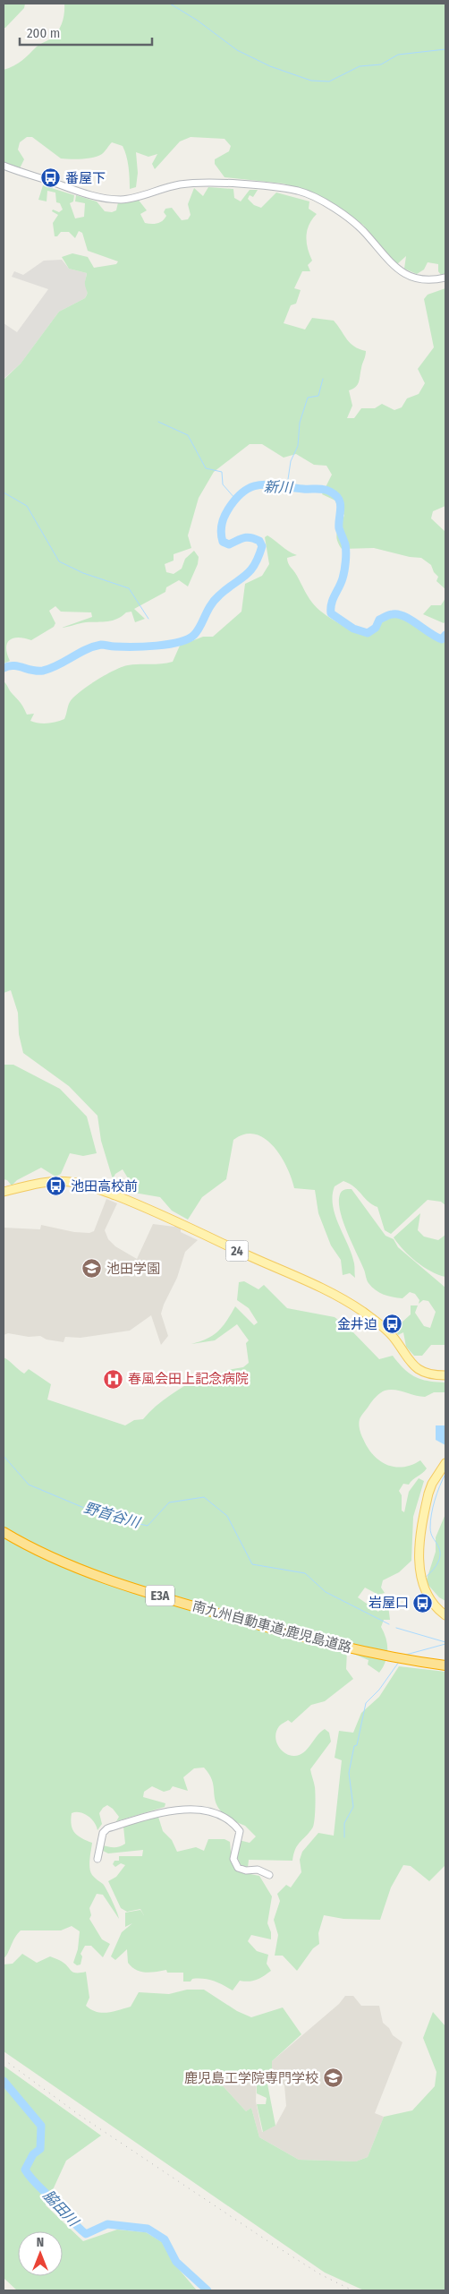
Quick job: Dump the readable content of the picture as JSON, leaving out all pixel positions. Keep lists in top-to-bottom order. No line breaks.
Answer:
{"streets":{"highway":["E3A","南九州自動車道;鹿児島道路"],"main road":["24"]},"water":["新川","野首谷川","脇田川"],"places":{"bus stop":["番屋下","池田高校前","金井迫","岩屋口"],"school or university":["池田学園","鹿児島工学院専門学校"],"hospital":["春風会田上記念病院"]},"scale_bar":"200 m","north":"top"}
